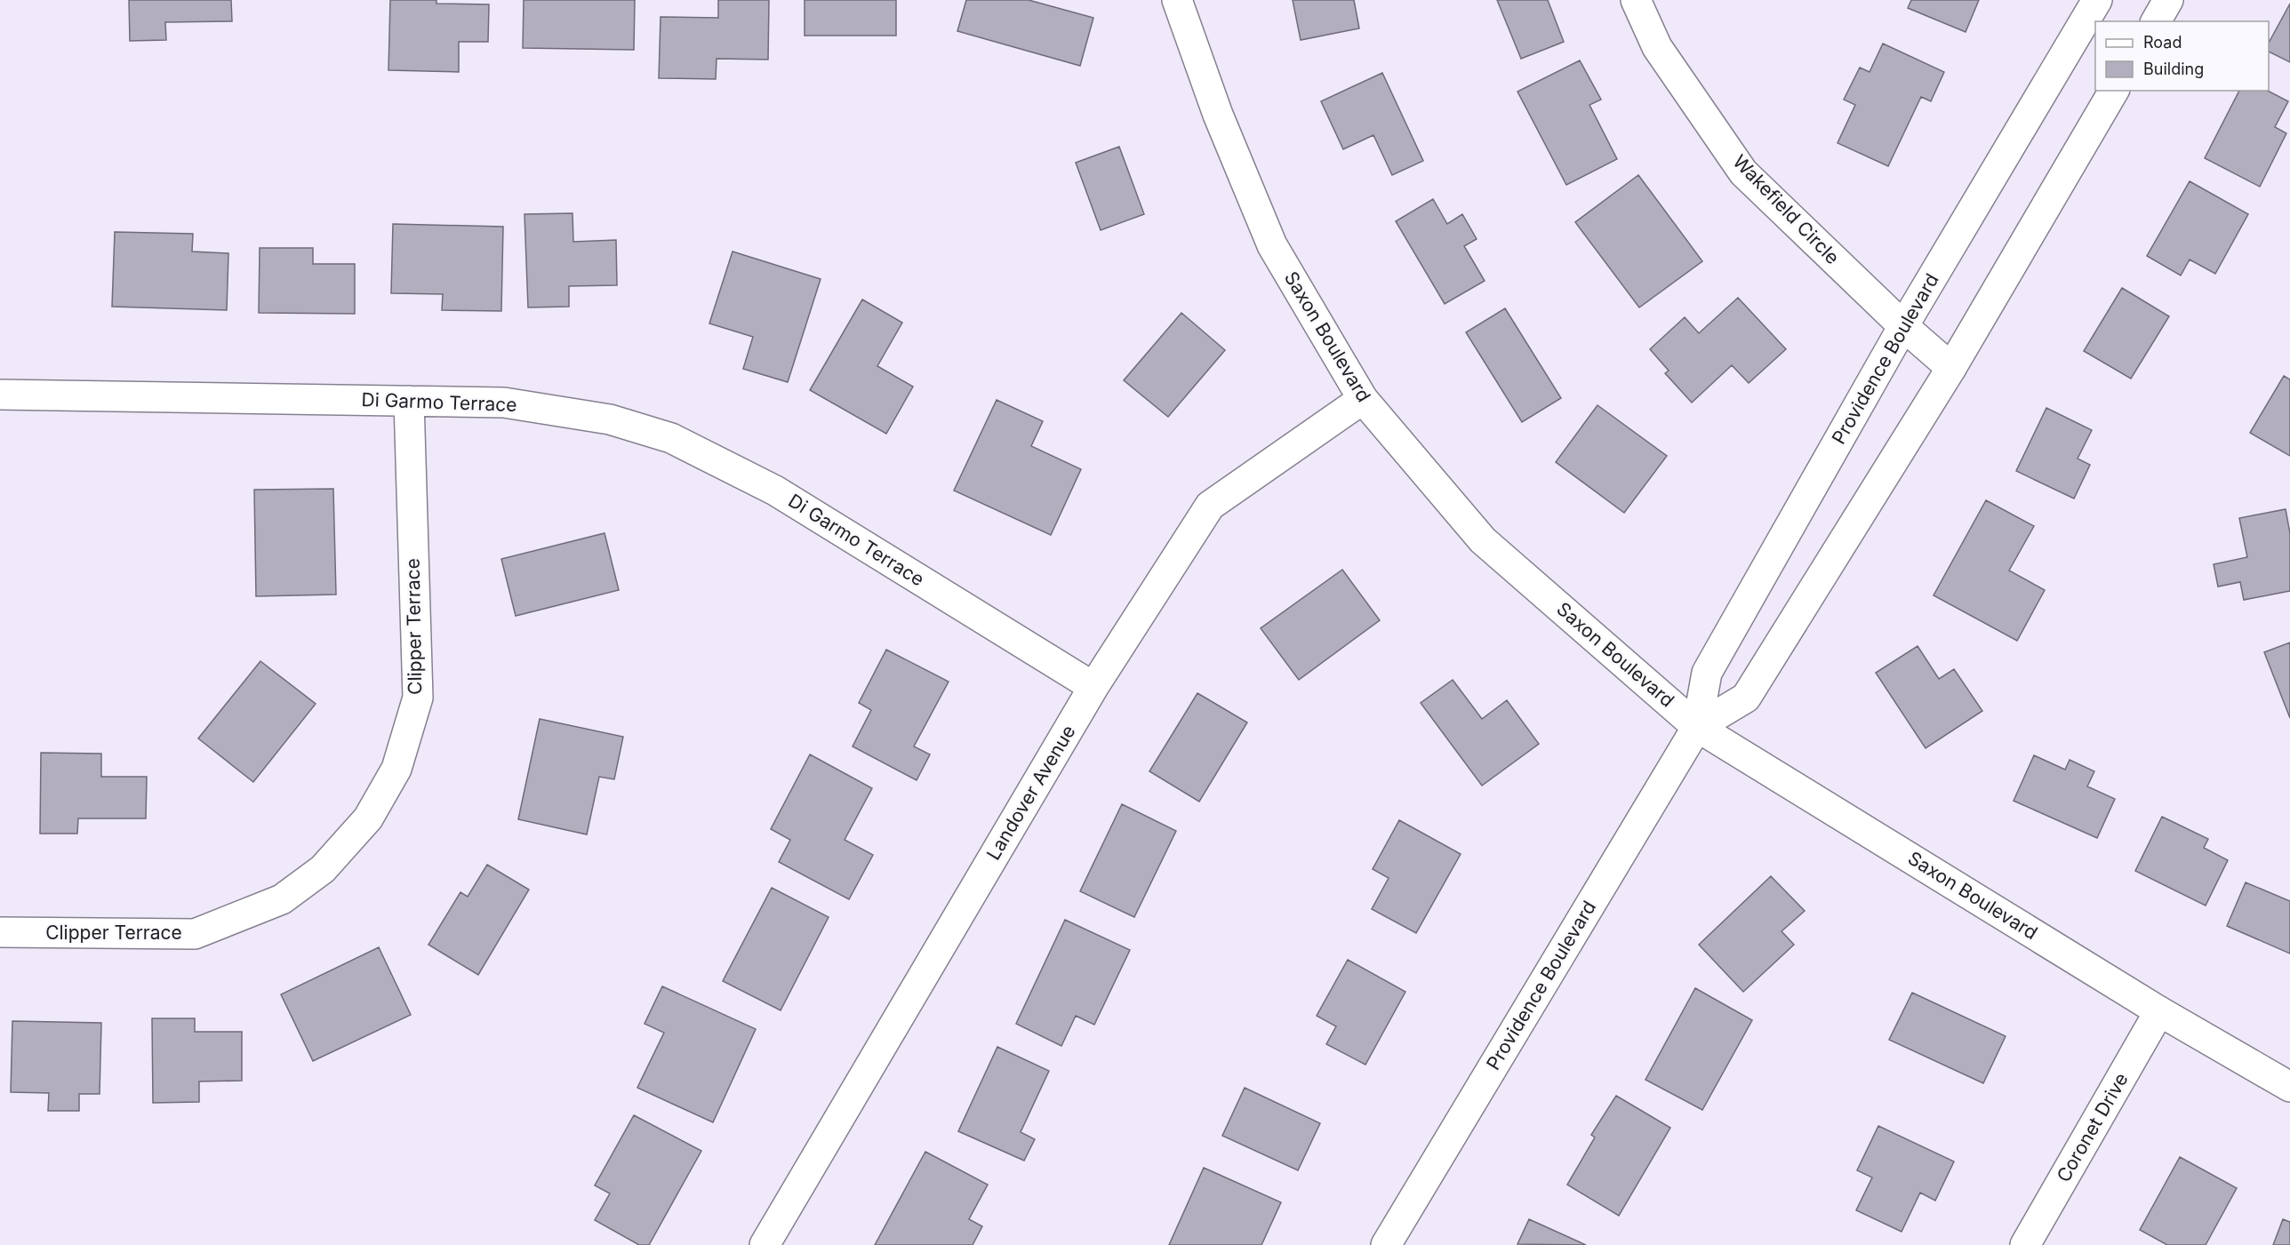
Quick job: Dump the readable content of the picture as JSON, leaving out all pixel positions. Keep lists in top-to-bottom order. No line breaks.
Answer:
{"streets":{"main road":["Wakefield Circle","Saxon Boulevard","Providence Boulevard","Di Garmo Terrace","Clipper Terrace","Landover Avenue","Coronet Drive"]},"crossings":[["Wakefield Circle","Providence Boulevard"],["Saxon Boulevard","Providence Boulevard"],["Saxon Boulevard","Landover Avenue"],["Saxon Boulevard","Coronet Drive"],["Di Garmo Terrace","Clipper Terrace"],["Di Garmo Terrace","Landover Avenue"]],"legend":["Road","Building"]}
